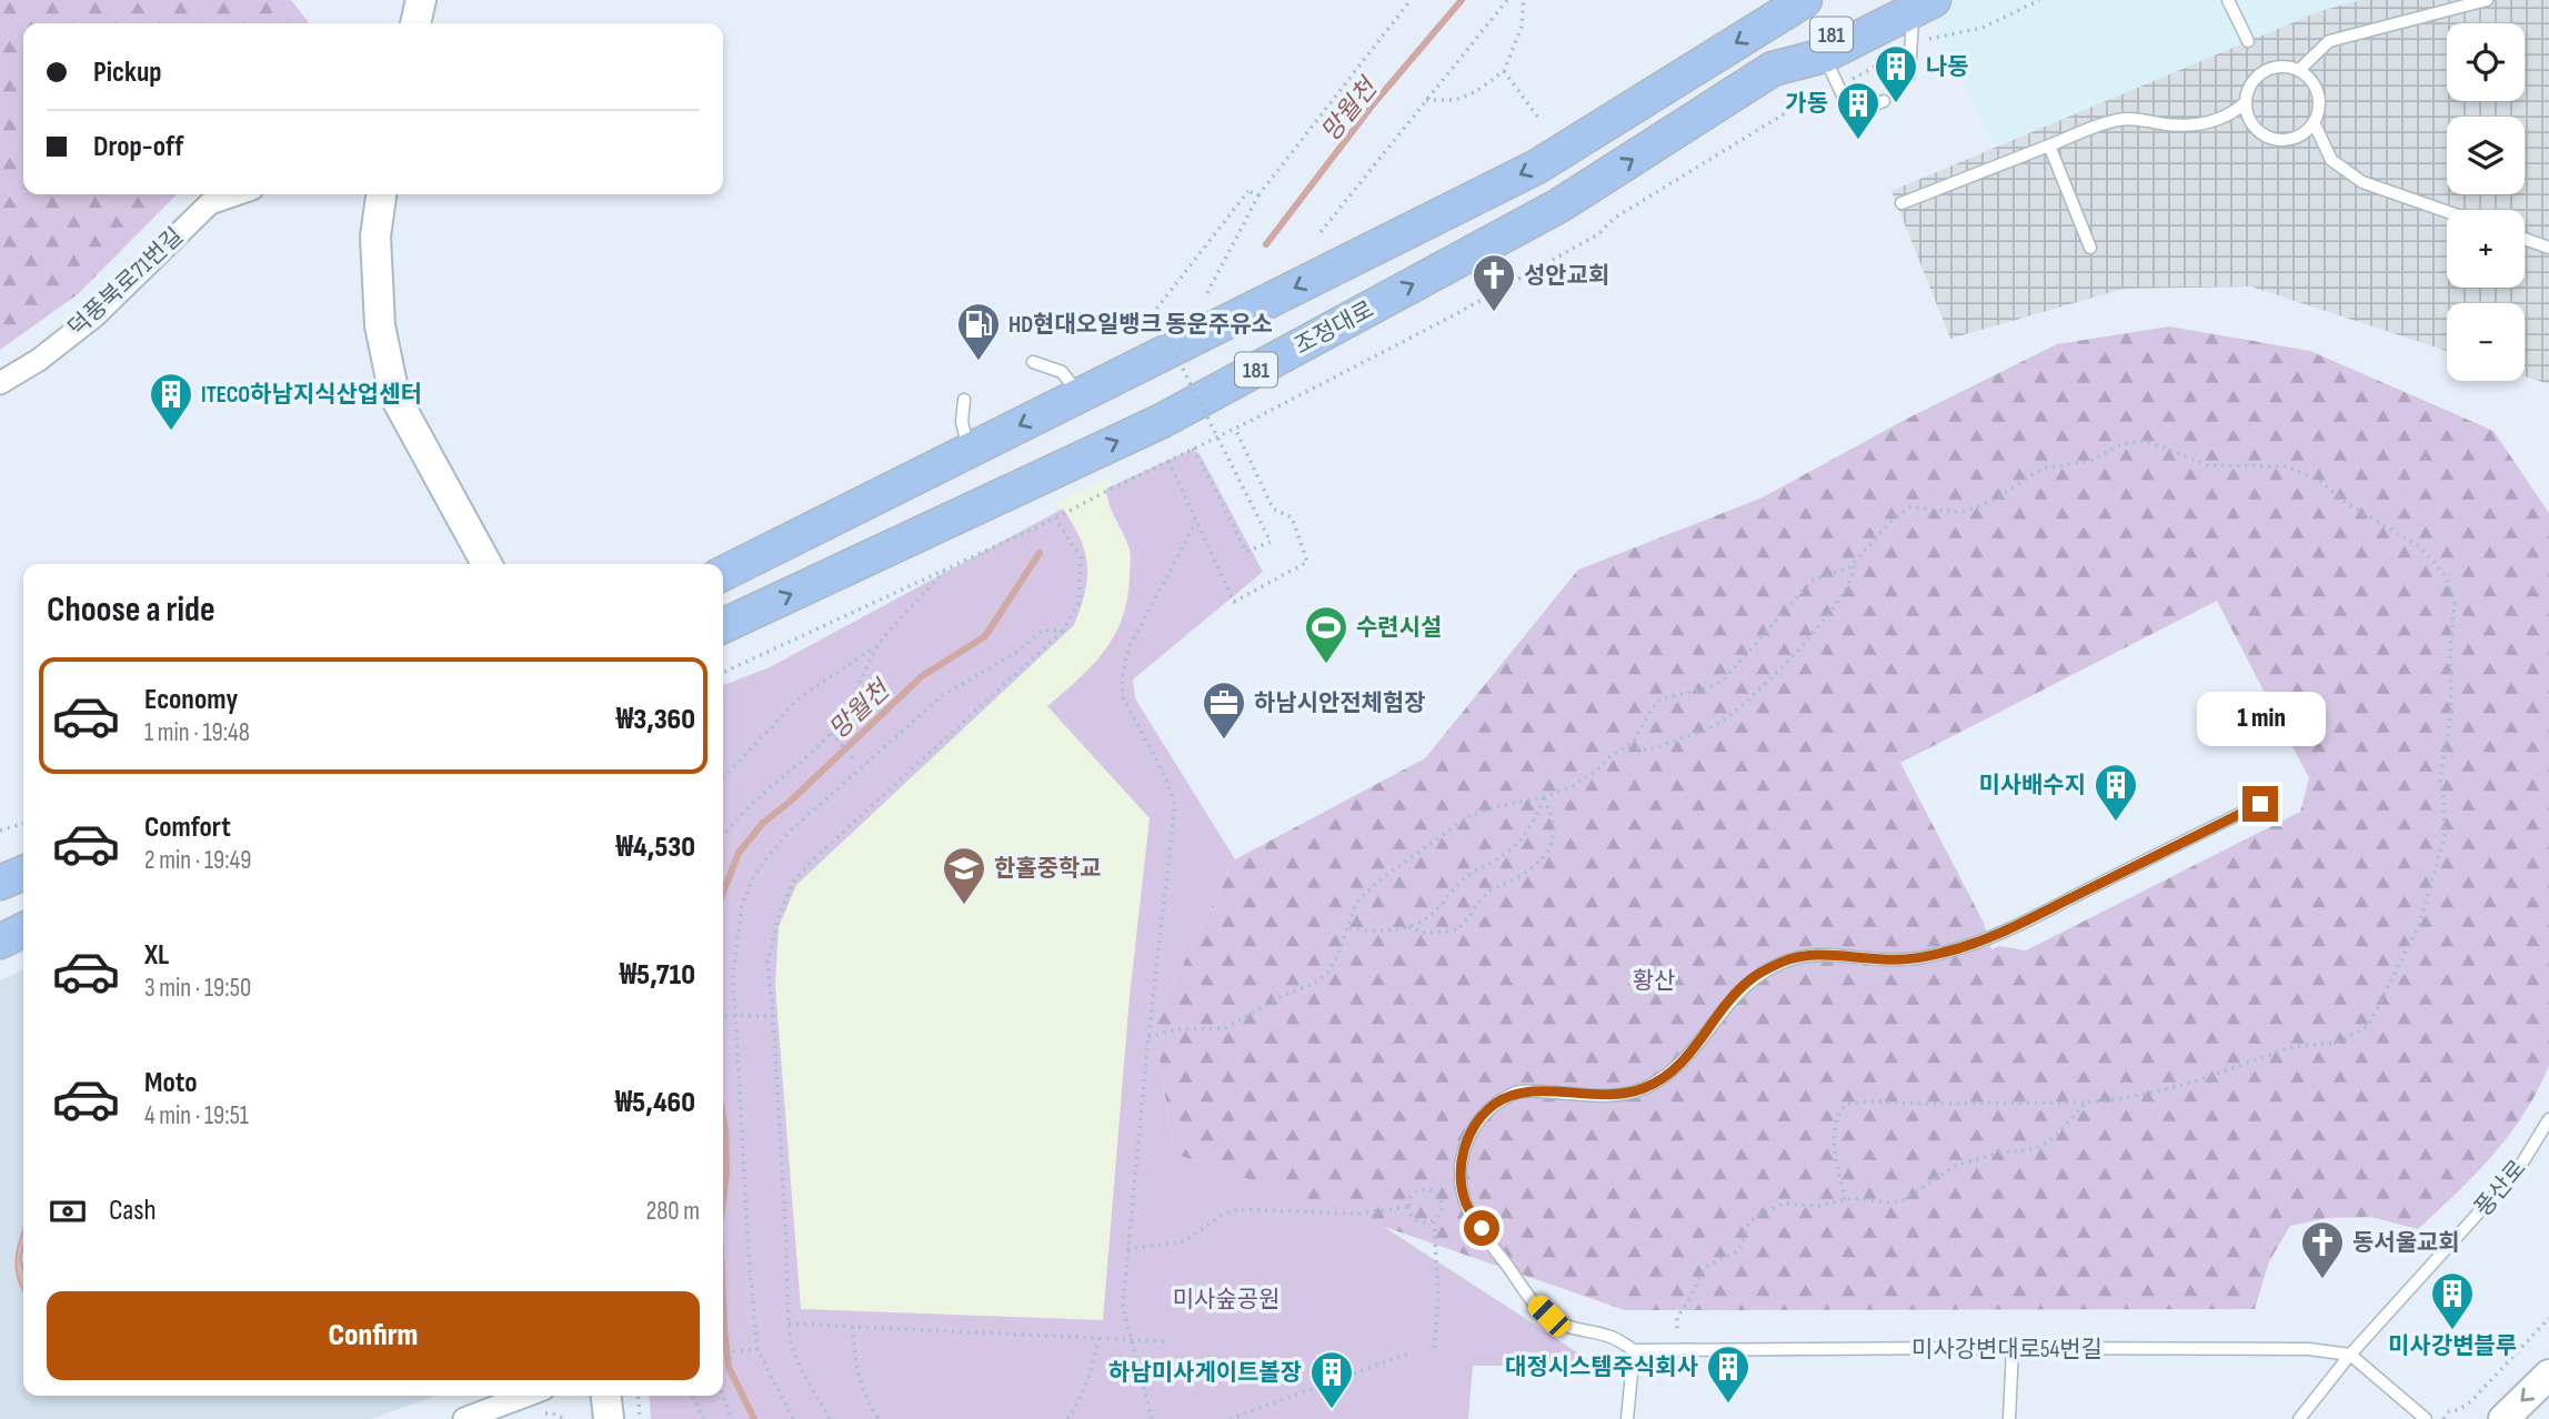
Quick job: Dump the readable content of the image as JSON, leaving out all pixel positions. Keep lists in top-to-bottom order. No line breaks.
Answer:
{"streets":{"main road":["181","조정대로"],"street":["덕풍북로71번길"],"lane":["풍산로","미사강변대로54번길"]},"crossings":[["181","조정대로"],["풍산로","미사강변대로54번길"]],"water":["망월천"],"parks":["황산","미사숲공원"],"places":{"building":["나동","가동","ITECO하남지식산업센터","미사배수지","미사강변블루","대정시스템주식회사","하남미사게이트볼장"],"church":["성안교회","동서울교회"],"fuel station":["HD현대오일뱅크 동운주유소"],"sports":["수련시설"],"office":["하남시안전체험장"],"school or university":["한홀중학교"]},"page":{"map_buttons":["+","−"],"banner":["Pickup","Drop-off"],"heading":"Choose a ride","list":[{"name":"Economy","note":"1 min · 19:48","value":"₩3,360"},{"name":"Comfort","note":"2 min · 19:49","value":"₩4,530"},{"name":"XL","note":"3 min · 19:50","value":"₩5,710"},{"name":"Moto","note":"4 min · 19:51","value":"₩5,460"}],"bubble":"1 min","pay":["Cash","280 m"],"buttons":"Confirm"}}
